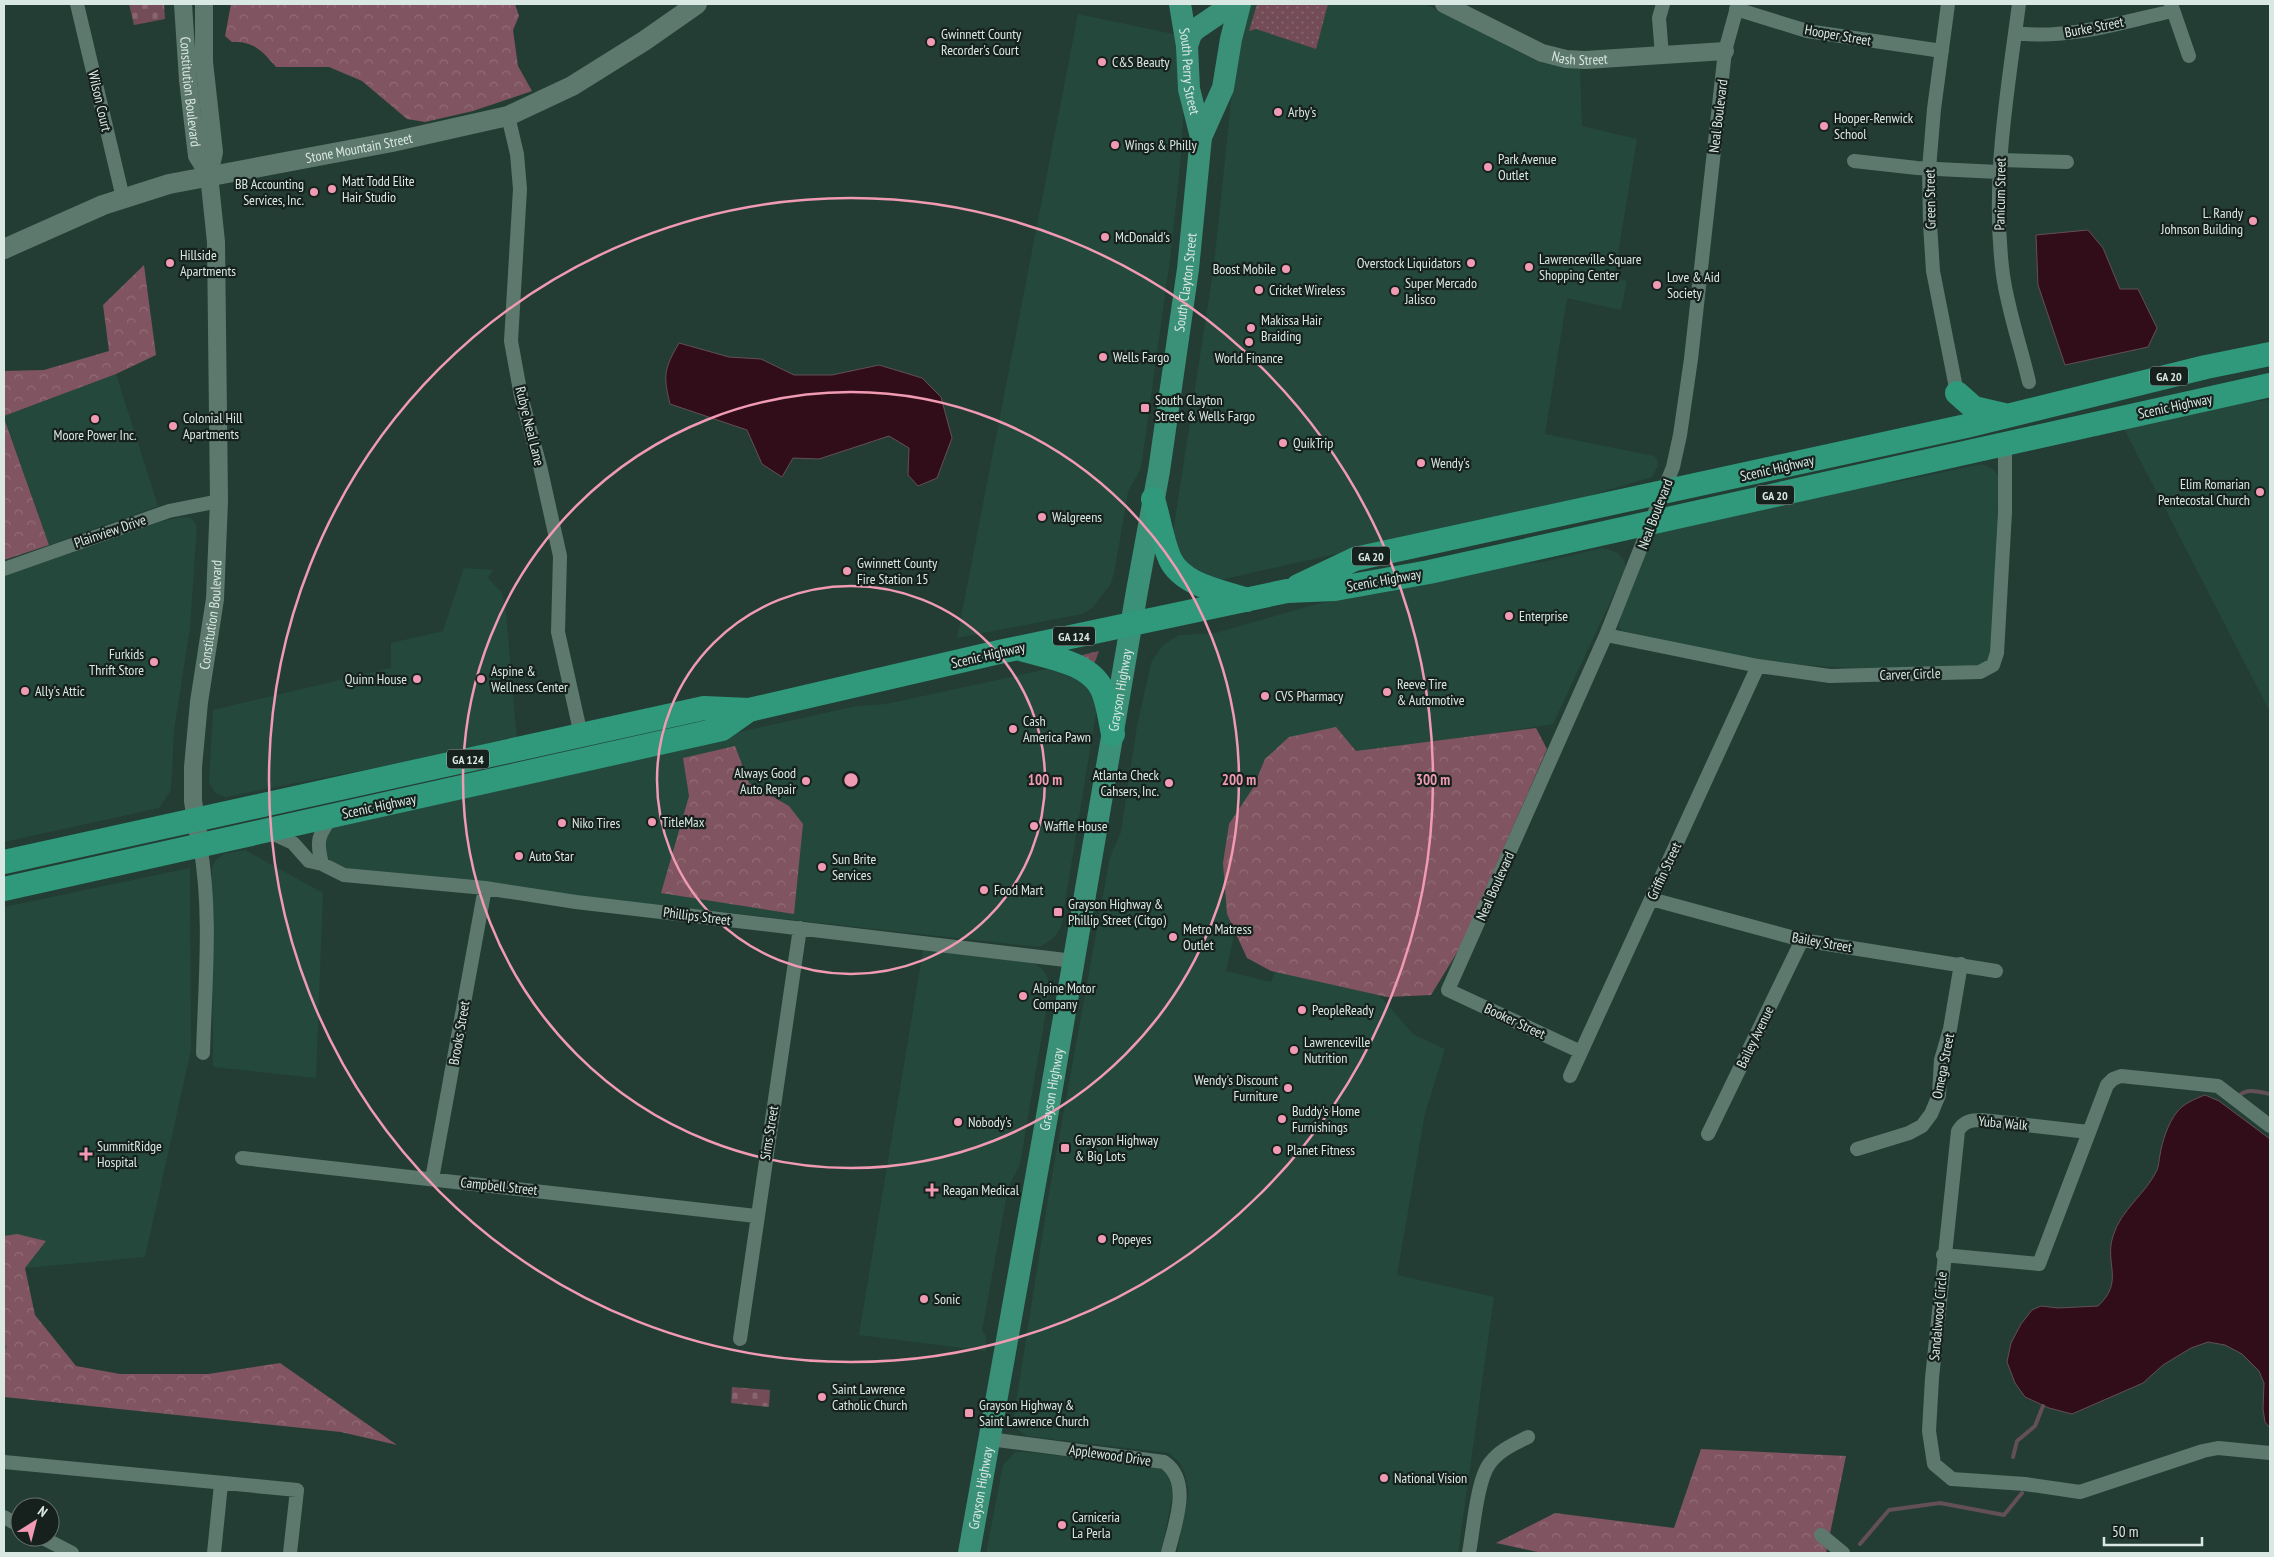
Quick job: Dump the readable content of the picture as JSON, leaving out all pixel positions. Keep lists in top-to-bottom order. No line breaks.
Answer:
{"streets":{"highway":["GA 20","Scenic Highway","GA 124"],"main road":["South Perry Street","Stone Mountain Street","South Clayton Street","Grayson Highway"],"street":["Burke Street","Hooper Street","Nash Street","Constitution Boulevard","Wilson Court","Neal Boulevard","Panicum Street","Green Street","Rubye Neal Lane","Plainview Drive","Carver Circle","Griffin Street","Phillips Street","Bailey Street","Booker Street","Brooks Street","Bailey Avenue","Omega Street","Yuba Walk","Sims Street","Campbell Street","Sandalwood Circle","Applewood Drive"]},"crossings":[["Burke Street","Panicum Street"],["Hooper Street","Neal Boulevard"],["Hooper Street","Green Street"],["Nash Street","Neal Boulevard"],["South Perry Street","South Clayton Street"],["Constitution Boulevard","Stone Mountain Street"],["Constitution Boulevard","Scenic Highway"],["Constitution Boulevard","Plainview Drive"],["Wilson Court","Stone Mountain Street"],["Neal Boulevard","Scenic Highway"],["Neal Boulevard","Carver Circle"],["Neal Boulevard","Booker Street"],["Stone Mountain Street","Rubye Neal Lane"],["South Clayton Street","Scenic Highway"],["South Clayton Street","Grayson Highway"],["Scenic Highway","Rubye Neal Lane"],["Scenic Highway","Carver Circle"],["Scenic Highway","Grayson Highway"],["Scenic Highway","Phillips Street"],["Carver Circle","Griffin Street"],["Grayson Highway","Phillips Street"],["Grayson Highway","Applewood Drive"],["Griffin Street","Bailey Street"],["Griffin Street","Booker Street"],["Phillips Street","Brooks Street"],["Phillips Street","Sims Street"],["Bailey Street","Bailey Avenue"],["Bailey Street","Omega Street"],["Brooks Street","Campbell Street"],["Yuba Walk","Sandalwood Circle"],["Sims Street","Campbell Street"]],"places":{"other":["Gwinnett County Recorder's Court","C&S Beauty","Arby's","Hooper-Renwick School","Wings & Philly","Park Avenue Outlet","Matt Todd Elite Hair Studio","BB Accounting Services, Inc.","L. Randy Johnson Building","McDonald's","Hillside Apartments","Overstock Liquidators","Lawrenceville Square Shopping Center","Boost Mobile","Love & Aid Society","Cricket Wireless","Super Mercado Jalisco","Makissa Hair Braiding","World Finance","Wells Fargo","Moore Power Inc.","Colonial Hill Apartments","QuikTrip","Wendy's","Elim Romarian Pentecostal Church","Walgreens","Gwinnett County Fire Station 15","Enterprise","Furkids Thrift Store","Quinn House","Aspine & Wellness Center","Ally's Attic","Reeve Tire & Automotive","CVS Pharmacy","Cash America Pawn","Always Good Auto Repair","Atlanta Check Cahsers, Inc.","TitleMax","Niko Tires","Waffle House","Auto Star","Sun Brite Services","Food Mart","Metro Matress Outlet","Alpine Motor Company","PeopleReady","Lawrenceville Nutrition","Wendy's Discount Furniture","Buddy's Home Furnishings","Nobody's","Planet Fitness","Popeyes","Sonic","Saint Lawrence Catholic Church","National Vision","Carniceria La Perla"],"transit":["South Clayton Street & Wells Fargo","Grayson Highway & Phillip Street (Citgo)","Grayson Highway & Big Lots","Grayson Highway & Saint Lawrence Church"],"health":["SummitRidge Hospital","Reagan Medical"]},"scale_bar":"50 m","north":"top right","rings":["100 m","200 m","300 m"]}
